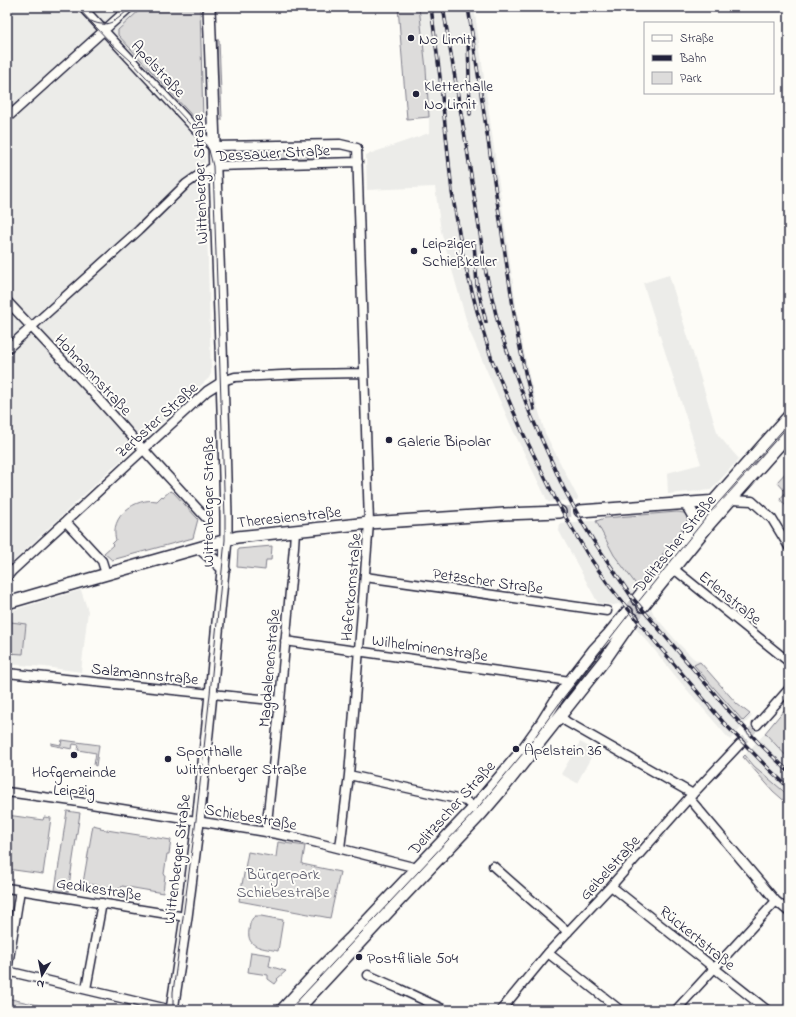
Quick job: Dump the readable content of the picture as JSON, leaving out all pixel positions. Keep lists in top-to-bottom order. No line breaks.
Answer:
{"streets":{"main road":["Wittenberger Straße","Theresienstraße","Delitzscher Straße"],"street":["Apelstraße","Dessauer Straße","Hohmannstraße","Zerbster Straße","Petzscher Straße","Haferkornstraße","Erlenstraße","Wilhelminenstraße","Magdalenenstraße","Salzmannstraße","Schiebestraße","Geibelstraße","Gedikestraße","Rückertstraße"]},"crossings":[["Apelstraße","Dessauer Straße"],["Apelstraße","Wittenberger Straße"],["Dessauer Straße","Wittenberger Straße"],["Dessauer Straße","Hohmannstraße"],["Dessauer Straße","Haferkornstraße"],["Wittenberger Straße","Zerbster Straße"],["Wittenberger Straße","Theresienstraße"],["Wittenberger Straße","Salzmannstraße"],["Wittenberger Straße","Schiebestraße"],["Wittenberger Straße","Gedikestraße"],["Hohmannstraße","Zerbster Straße"],["Zerbster Straße","Haferkornstraße"],["Theresienstraße","Haferkornstraße"],["Theresienstraße","Magdalenenstraße"],["Delitzscher Straße","Erlenstraße"],["Delitzscher Straße","Wilhelminenstraße"],["Delitzscher Straße","Schiebestraße"],["Petzscher Straße","Haferkornstraße"],["Haferkornstraße","Wilhelminenstraße"],["Haferkornstraße","Schiebestraße"],["Wilhelminenstraße","Magdalenenstraße"],["Magdalenenstraße","Salzmannstraße"],["Magdalenenstraße","Schiebestraße"],["Geibelstraße","Rückertstraße"]],"parks":["Bürgerpark Schiebestraße"],"places":["No Limit","Kletterhalle No Limit","Leipziger Schießkeller","Galerie Bipolar","Apelstein 36","Hofgemeinde Leipzig","Sporthalle Wittenberger Straße","Postfiliale 504"],"legend":["Straße","Bahn","Park"],"north":"bottom"}
